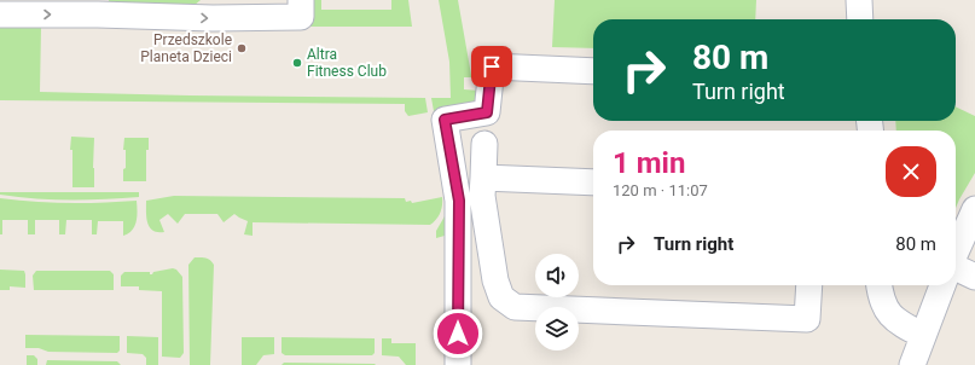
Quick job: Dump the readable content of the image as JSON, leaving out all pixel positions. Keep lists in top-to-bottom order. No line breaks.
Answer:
{"places":["Przedszkole Planeta Dzieci","Altra Fitness Club"],"page":{"turn":["80 m","Turn right"],"heading":["1 min","120 m · 11:07"],"list":[{"name":"Turn right","value":"80 m"}]}}
